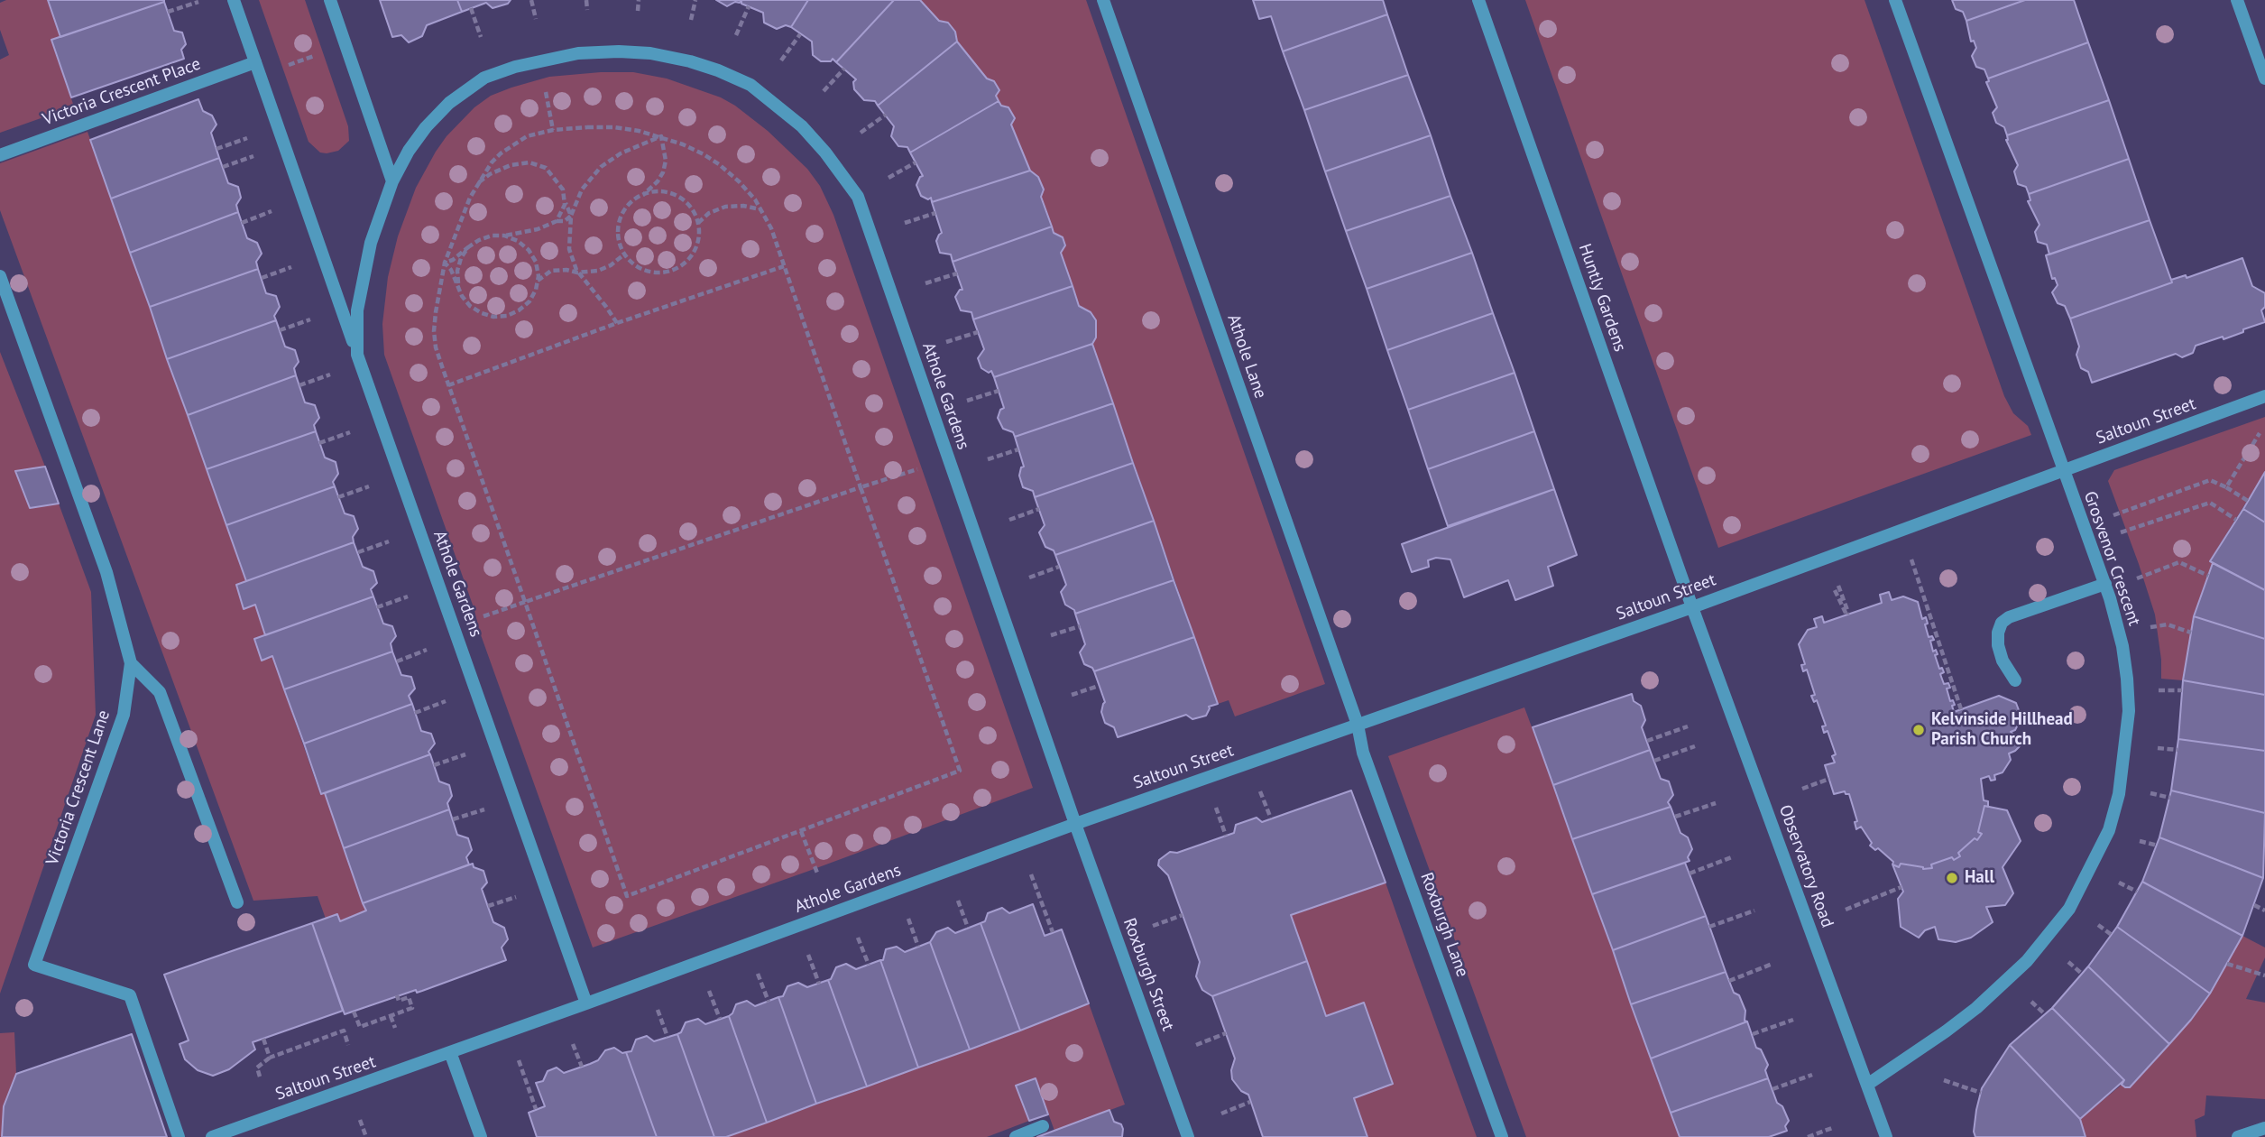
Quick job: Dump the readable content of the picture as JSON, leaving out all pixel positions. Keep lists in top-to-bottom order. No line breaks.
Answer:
{"streets":{"street":["Victoria Crescent Place","Huntly Gardens","Athole Lane","Athole Gardens","Saltoun Street","Grosvenor Crescent","Victoria Crescent Lane","Observatory Road","Roxburgh Lane","Roxburgh Street"]},"crossings":[["Victoria Crescent Place","Athole Gardens"],["Huntly Gardens","Saltoun Street"],["Huntly Gardens","Observatory Road"],["Athole Lane","Saltoun Street"],["Athole Lane","Roxburgh Lane"],["Athole Gardens","Saltoun Street"],["Athole Gardens","Roxburgh Street"],["Saltoun Street","Grosvenor Crescent"],["Saltoun Street","Observatory Road"],["Saltoun Street","Roxburgh Lane"],["Saltoun Street","Roxburgh Street"],["Grosvenor Crescent","Observatory Road"]],"places":["Kelvinside Hillhead Parish Church","Hall"]}
